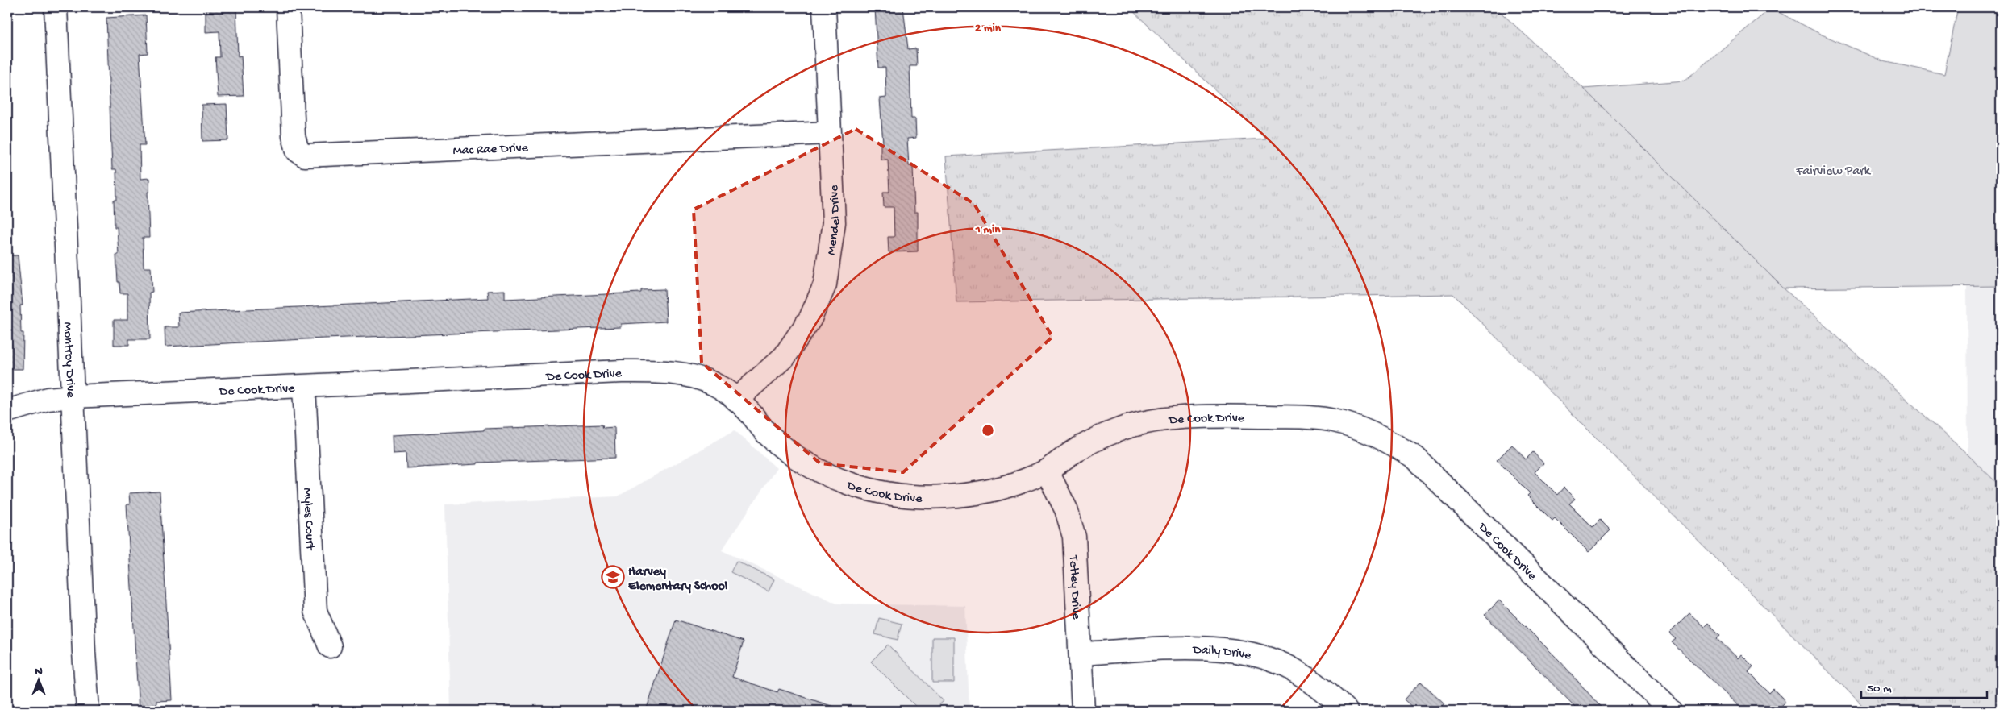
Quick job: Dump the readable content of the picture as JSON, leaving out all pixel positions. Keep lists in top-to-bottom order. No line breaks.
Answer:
{"streets":{"street":["Mac Rae Drive","Mendel Drive","Montroy Drive","De Cook Drive","Myles Court","Tetley Drive","Daily Drive"]},"crossings":[["Mac Rae Drive","Mendel Drive"],["Mendel Drive","De Cook Drive"],["Montroy Drive","De Cook Drive"],["De Cook Drive","Myles Court"],["De Cook Drive","Tetley Drive"],["Tetley Drive","Daily Drive"]],"parks":["Fairview Park"],"places":{"school or university":["Harvey Elementary School"]},"scale_bar":"50 m","north":"top","rings":["2 min","1 min"]}
